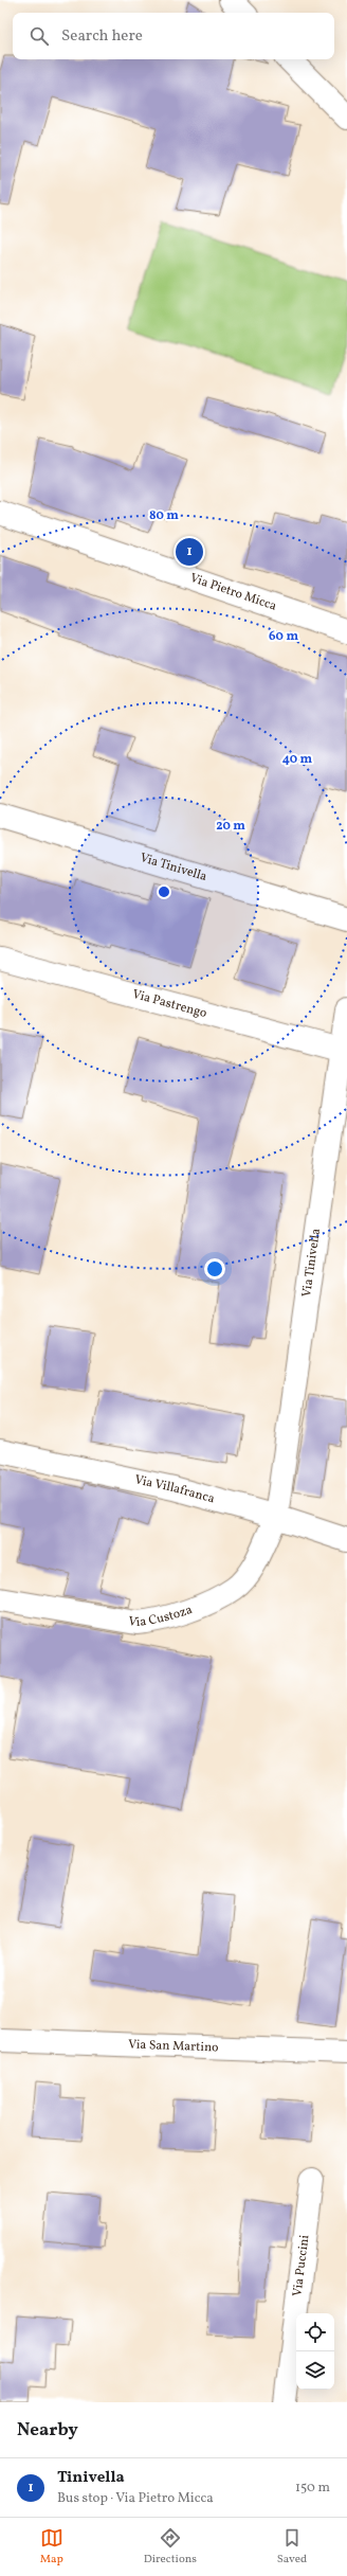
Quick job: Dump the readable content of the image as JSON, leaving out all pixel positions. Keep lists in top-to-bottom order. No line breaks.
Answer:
{"streets":{"street":["Via Pietro Micca","Via Tinivella","Via Pastrengo","Via Villafranca","Via Custoza","Via San Martino","Via Puccini"]},"crossings":[["Via Tinivella","Via Pastrengo"],["Via Tinivella","Via Villafranca"],["Via Tinivella","Via Custoza"],["Via Villafranca","Via Custoza"]],"page":{"search":"Search here","pins":"1","heading":"Nearby","list":[{"mark":"1","name":"Tinivella","note":"Bus stop · Via Pietro Micca","value":"150 m"}],"nav":["Map","Directions","Saved"]},"rings":["80 m","60 m","40 m","20 m"]}
